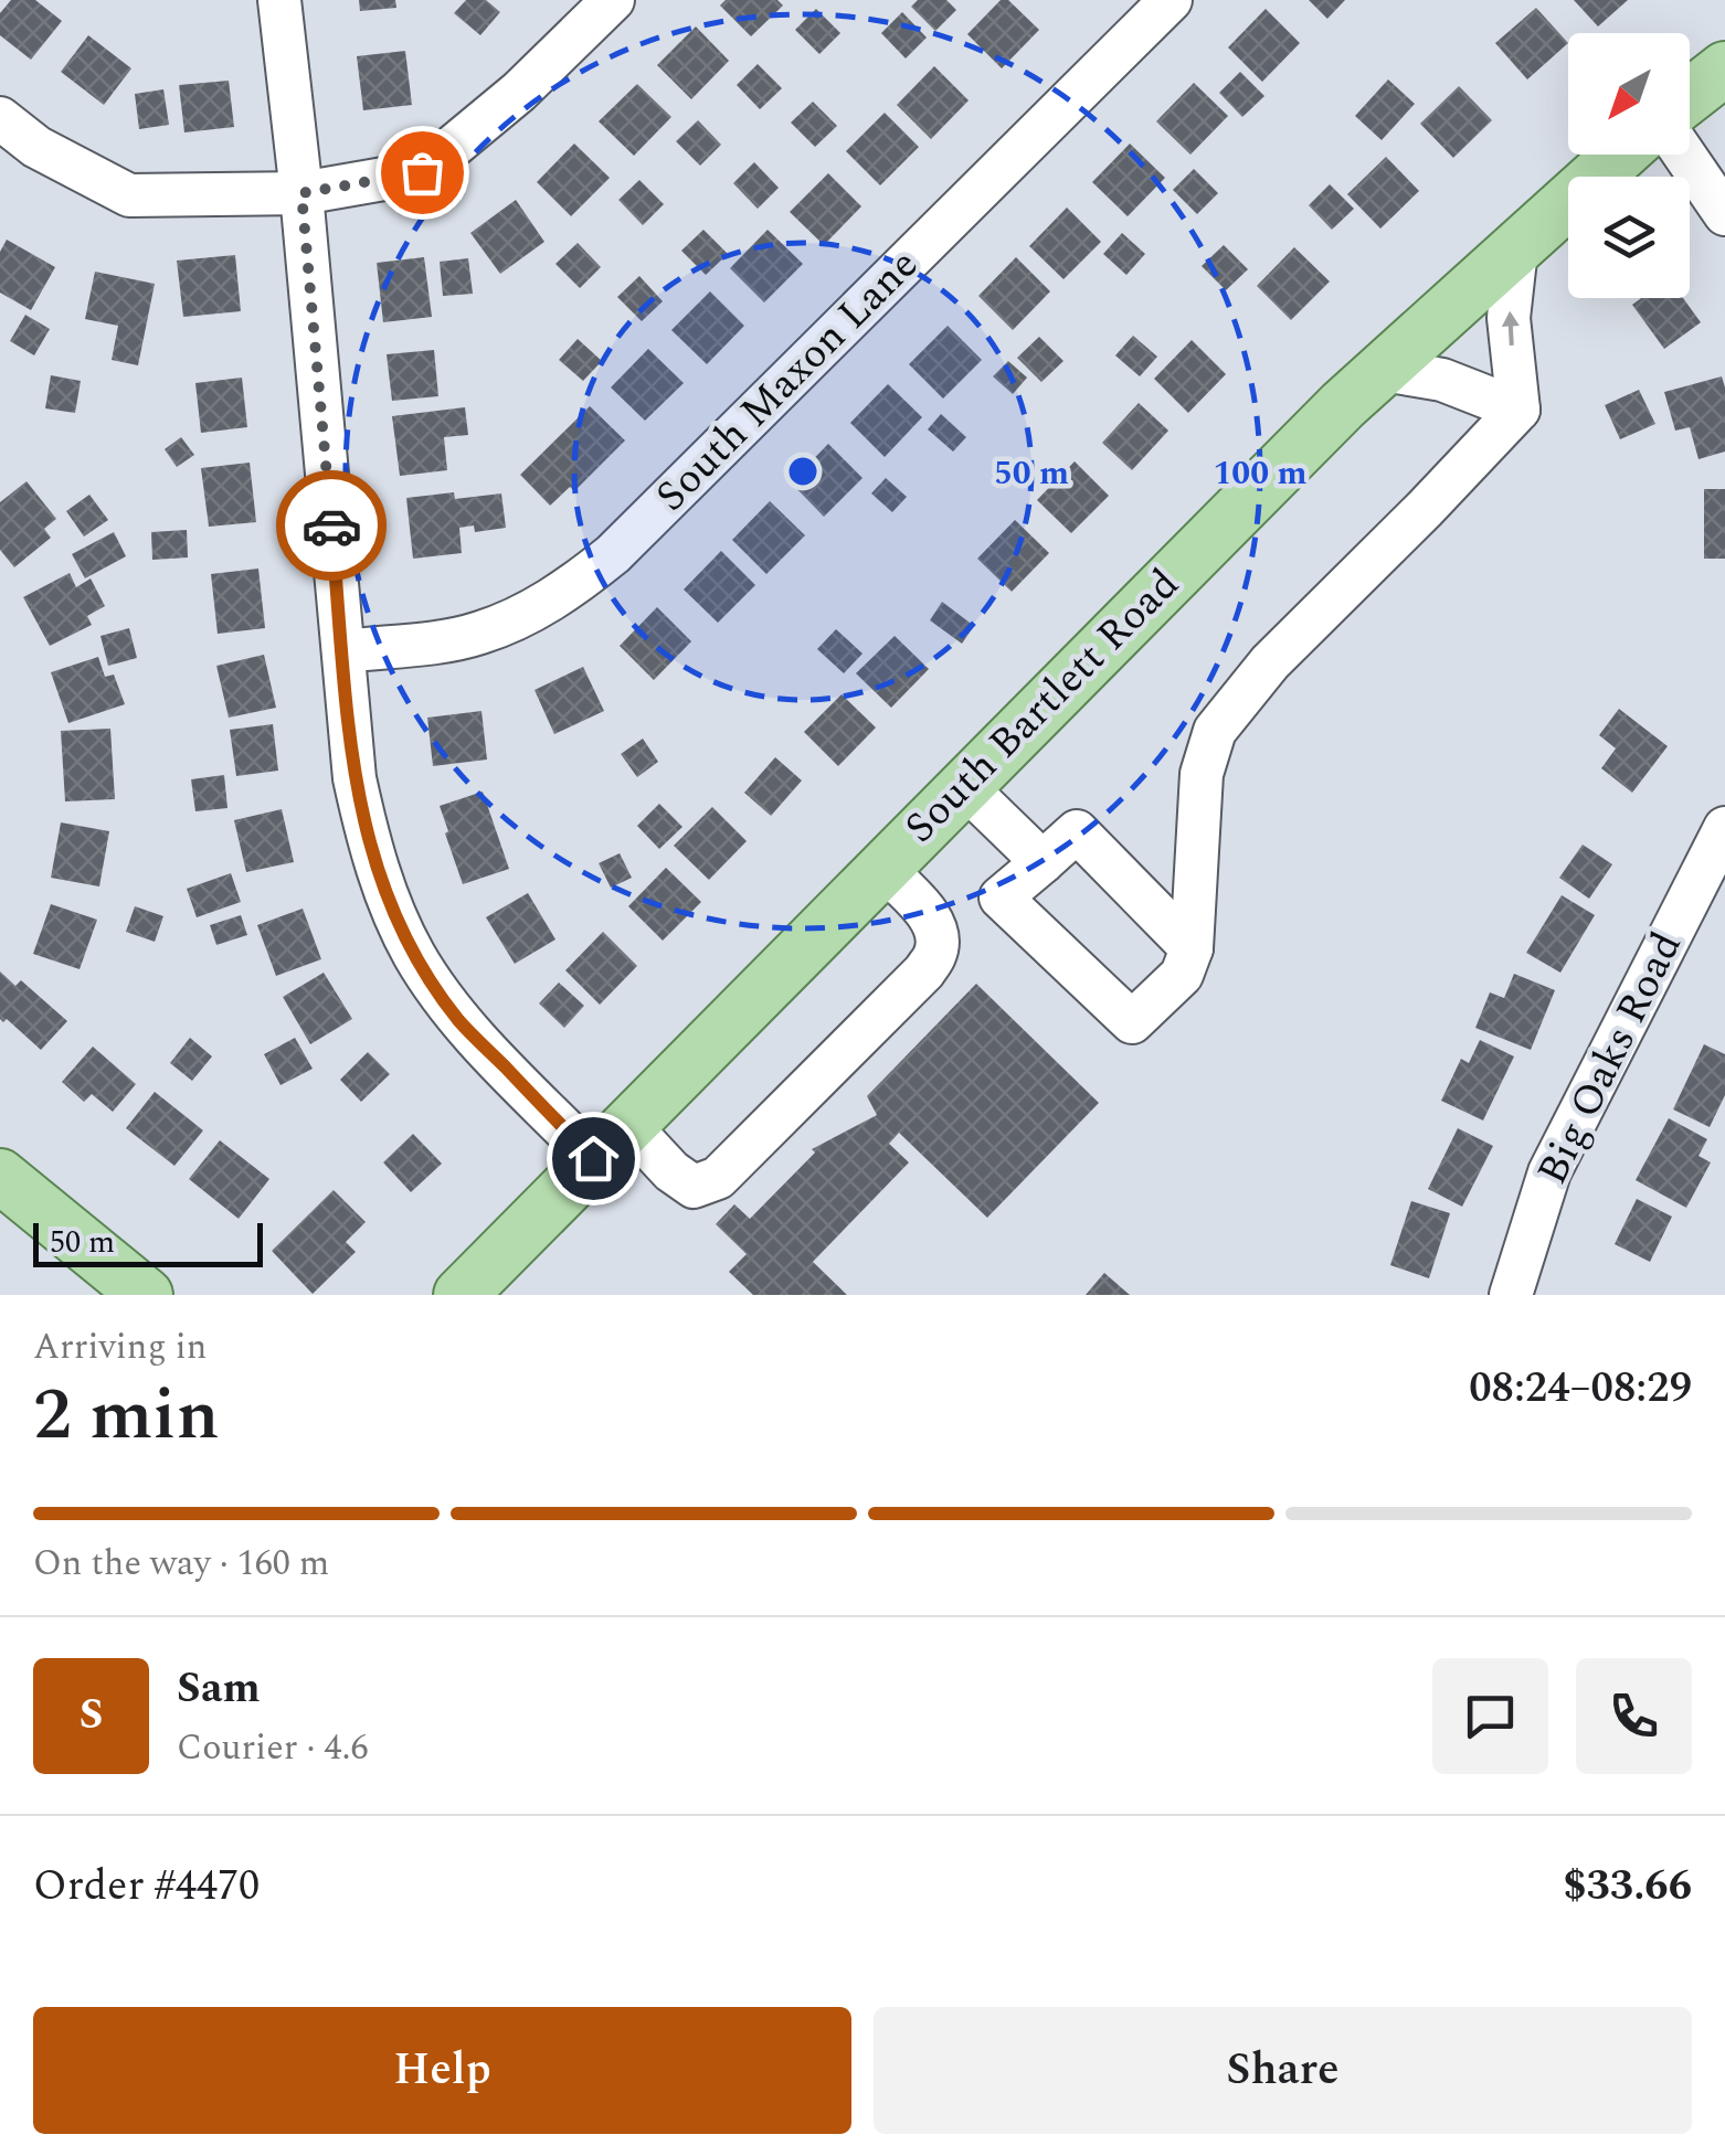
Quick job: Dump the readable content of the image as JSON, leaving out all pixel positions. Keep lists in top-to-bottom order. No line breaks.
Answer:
{"streets":{"main road":["South Bartlett Road"],"street":["South Maxon Lane","Big Oaks Road"]},"scale_bar":"50 m","north":"bottom left","page":{"scale":"50 m","heading":["2 min","Arriving in","08:24–08:29"],"panel":["Sam","Courier · 4.6","Order #4470","$33.66"],"bar":"On the way · 160 m","round":"S","buttons":["Help","Share"]},"rings":["50 m","100 m"]}
